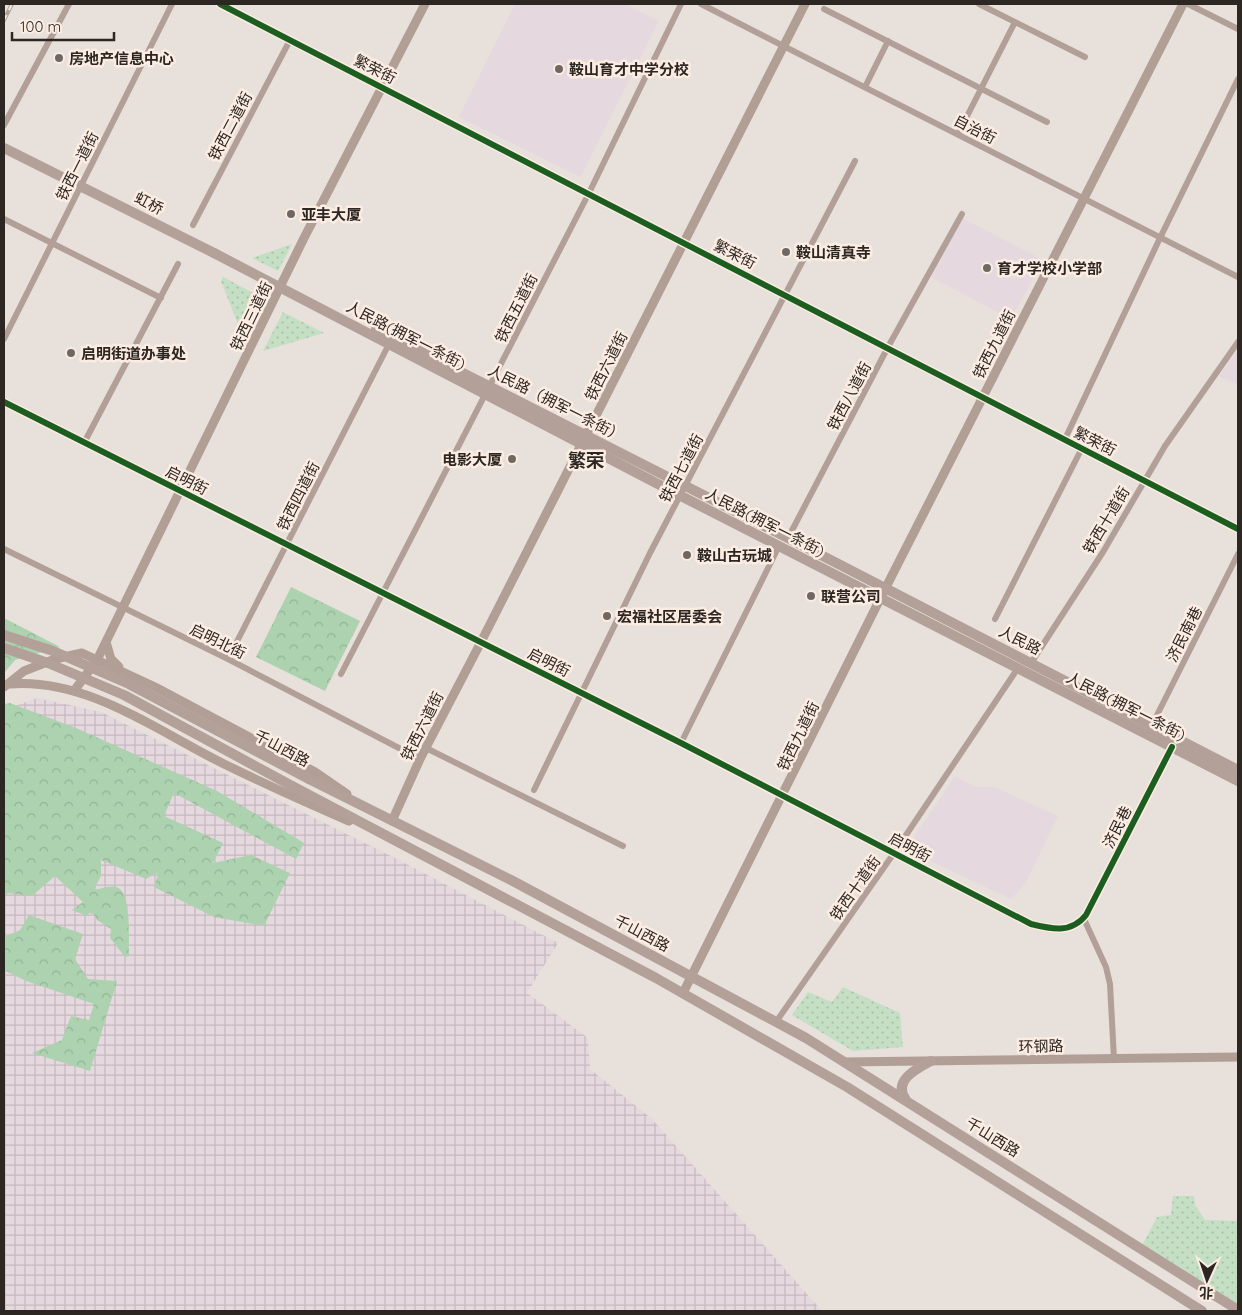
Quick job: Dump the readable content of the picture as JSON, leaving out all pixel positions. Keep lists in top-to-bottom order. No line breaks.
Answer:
{"streets":{"main road":["虹桥","铁西三道街","人民路(拥军一条街)","铁西九道街","铁西六道街","人民路（拥军一条街）","人民路","千山西路","环钢路"],"street":["繁荣街","铁西二道街","自治街","铁西一道街","铁西五道街","铁西八道街","铁西七道街","启明街","铁西四道街","铁西十道街","济民南巷","启明北街","济民巷"]},"crossings":[["繁荣街","铁西二道街"],["繁荣街","铁西五道街"],["繁荣街","铁西三道街"],["繁荣街","铁西九道街"],["繁荣街","铁西六道街"],["繁荣街","铁西八道街"],["繁荣街","铁西七道街"],["繁荣街","铁西十道街"],["自治街","铁西九道街"],["自治街","铁西六道街"],["虹桥","铁西三道街"],["虹桥","人民路(拥军一条街)"],["虹桥","人民路（拥军一条街）"],["铁西五道街","人民路(拥军一条街)"],["铁西五道街","人民路（拥军一条街）"],["铁西五道街","启明街"],["铁西三道街","人民路(拥军一条街)"],["铁西三道街","人民路（拥军一条街）"],["铁西三道街","启明街"],["铁西三道街","启明北街"],["人民路(拥军一条街)","铁西九道街"],["人民路(拥军一条街)","铁西六道街"],["人民路(拥军一条街)","人民路（拥军一条街）"],["人民路(拥军一条街)","铁西七道街"],["人民路(拥军一条街)","铁西四道街"],["人民路(拥军一条街)","铁西十道街"],["人民路(拥军一条街)","人民路"],["人民路(拥军一条街)","济民巷"],["铁西九道街","启明街"],["铁西九道街","人民路"],["铁西九道街","千山西路"],["铁西六道街","人民路（拥军一条街）"],["铁西六道街","启明街"],["铁西六道街","启明北街"],["铁西六道街","千山西路"],["铁西八道街","人民路（拥军一条街）"],["铁西八道街","人民路"],["人民路（拥军一条街）","铁西七道街"],["人民路（拥军一条街）","人民路"],["铁西七道街","启明街"],["启明街","铁西四道街"],["启明街","铁西十道街"],["启明街","济民巷"],["铁西四道街","启明北街"],["铁西十道街","人民路"],["铁西十道街","千山西路"],["济民南巷","人民路"],["千山西路","环钢路"]],"districts":["繁荣"],"places":["房地产信息中心","鞍山育才中学分校","亚丰大厦","鞍山清真寺","育才学校小学部","启明街道办事处","电影大厦","鞍山古玩城","联营公司","宏福社区居委会"],"scale_bar":"100 m","north":"bottom"}
